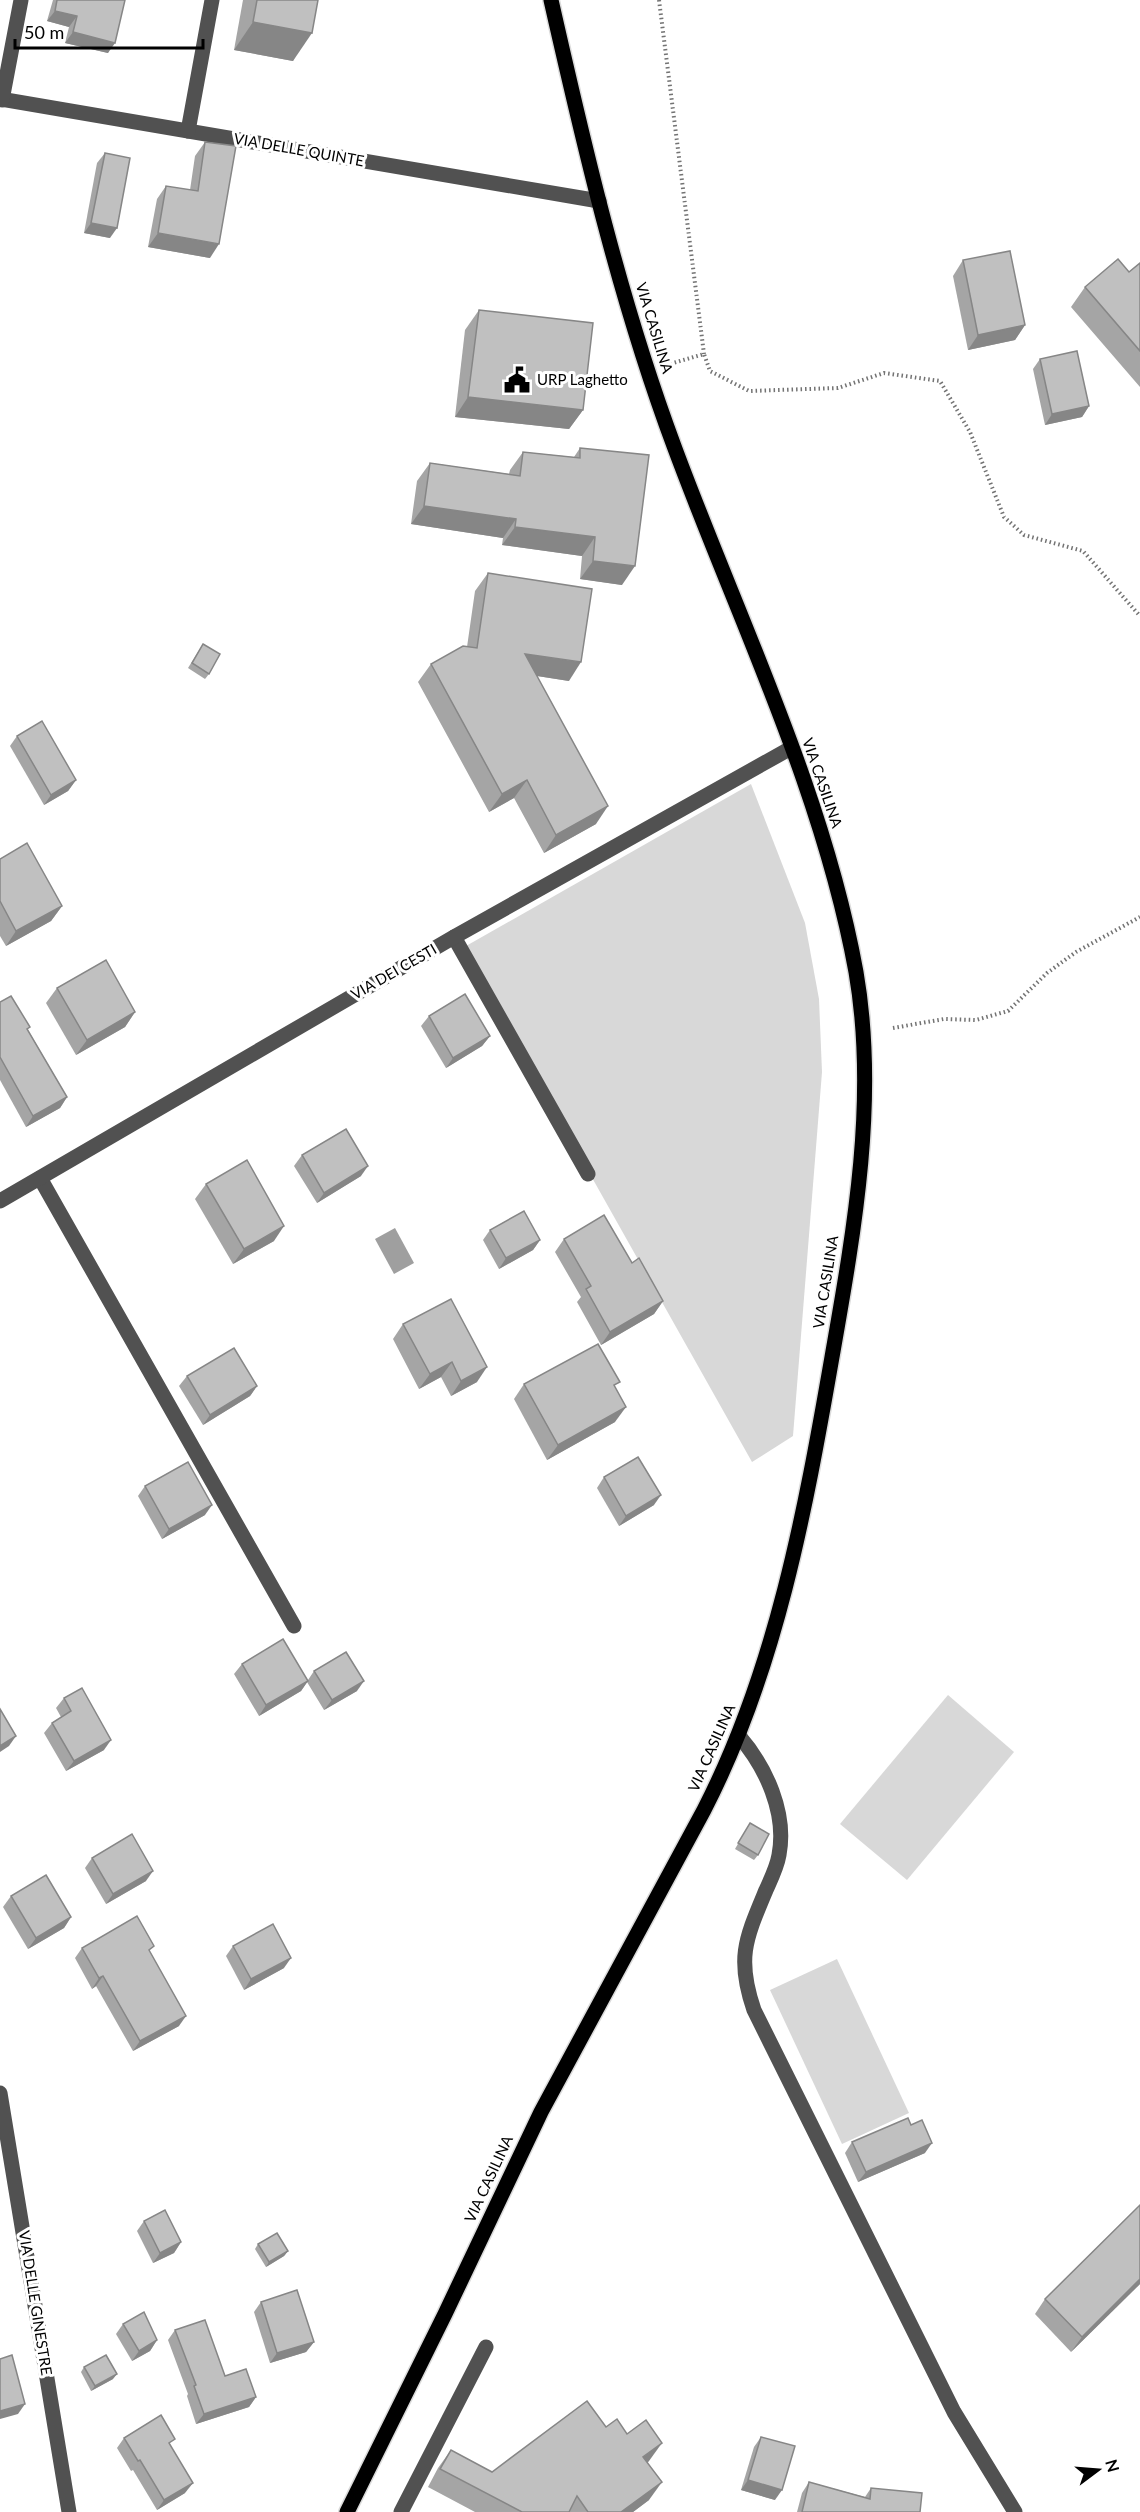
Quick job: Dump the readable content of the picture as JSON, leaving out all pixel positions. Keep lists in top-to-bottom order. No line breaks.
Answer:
{"streets":{"main road":["VIA CASILINA"],"street":["VIA DELLE QUINTE","VIA DEI CESTI","VIA DELLE GINESTRE"]},"crossings":[["VIA DELLE QUINTE","VIA CASILINA"],["VIA CASILINA","VIA DEI CESTI"]],"places":{"public building":["URP Laghetto"]},"scale_bar":"50 m","north":"right"}
